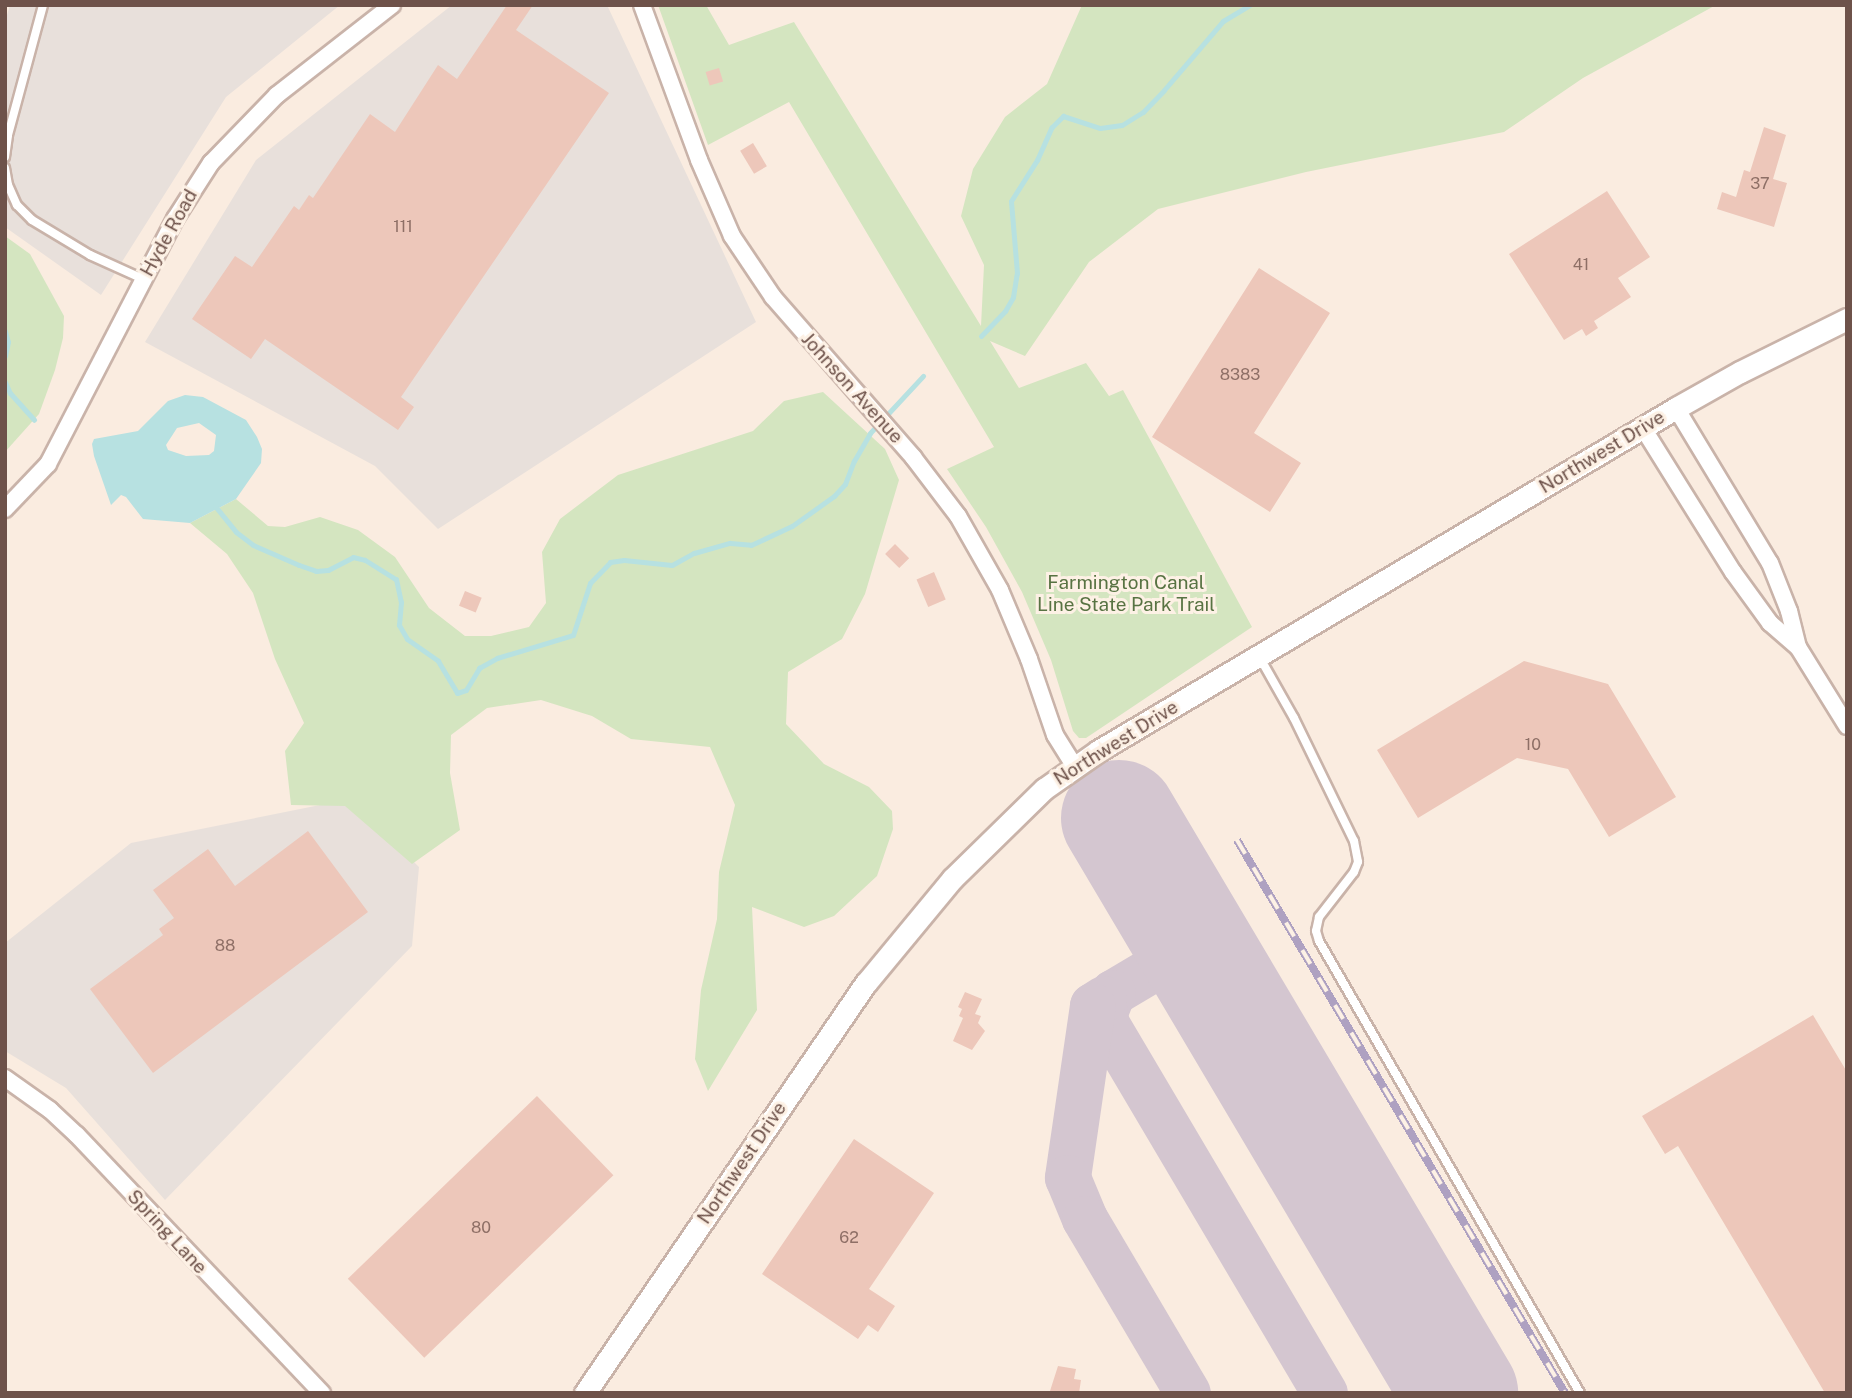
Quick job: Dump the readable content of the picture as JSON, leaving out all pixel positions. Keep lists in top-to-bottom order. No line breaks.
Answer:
{"streets":{"main road":["Northwest Drive"],"street":["Hyde Road","Johnson Avenue","Spring Lane"]},"crossings":[["Johnson Avenue","Northwest Drive"]],"parks":["Farmington Canal Line State Park Trail"],"house_numbers":["37","111","41","8383","10","88","80","62"]}
